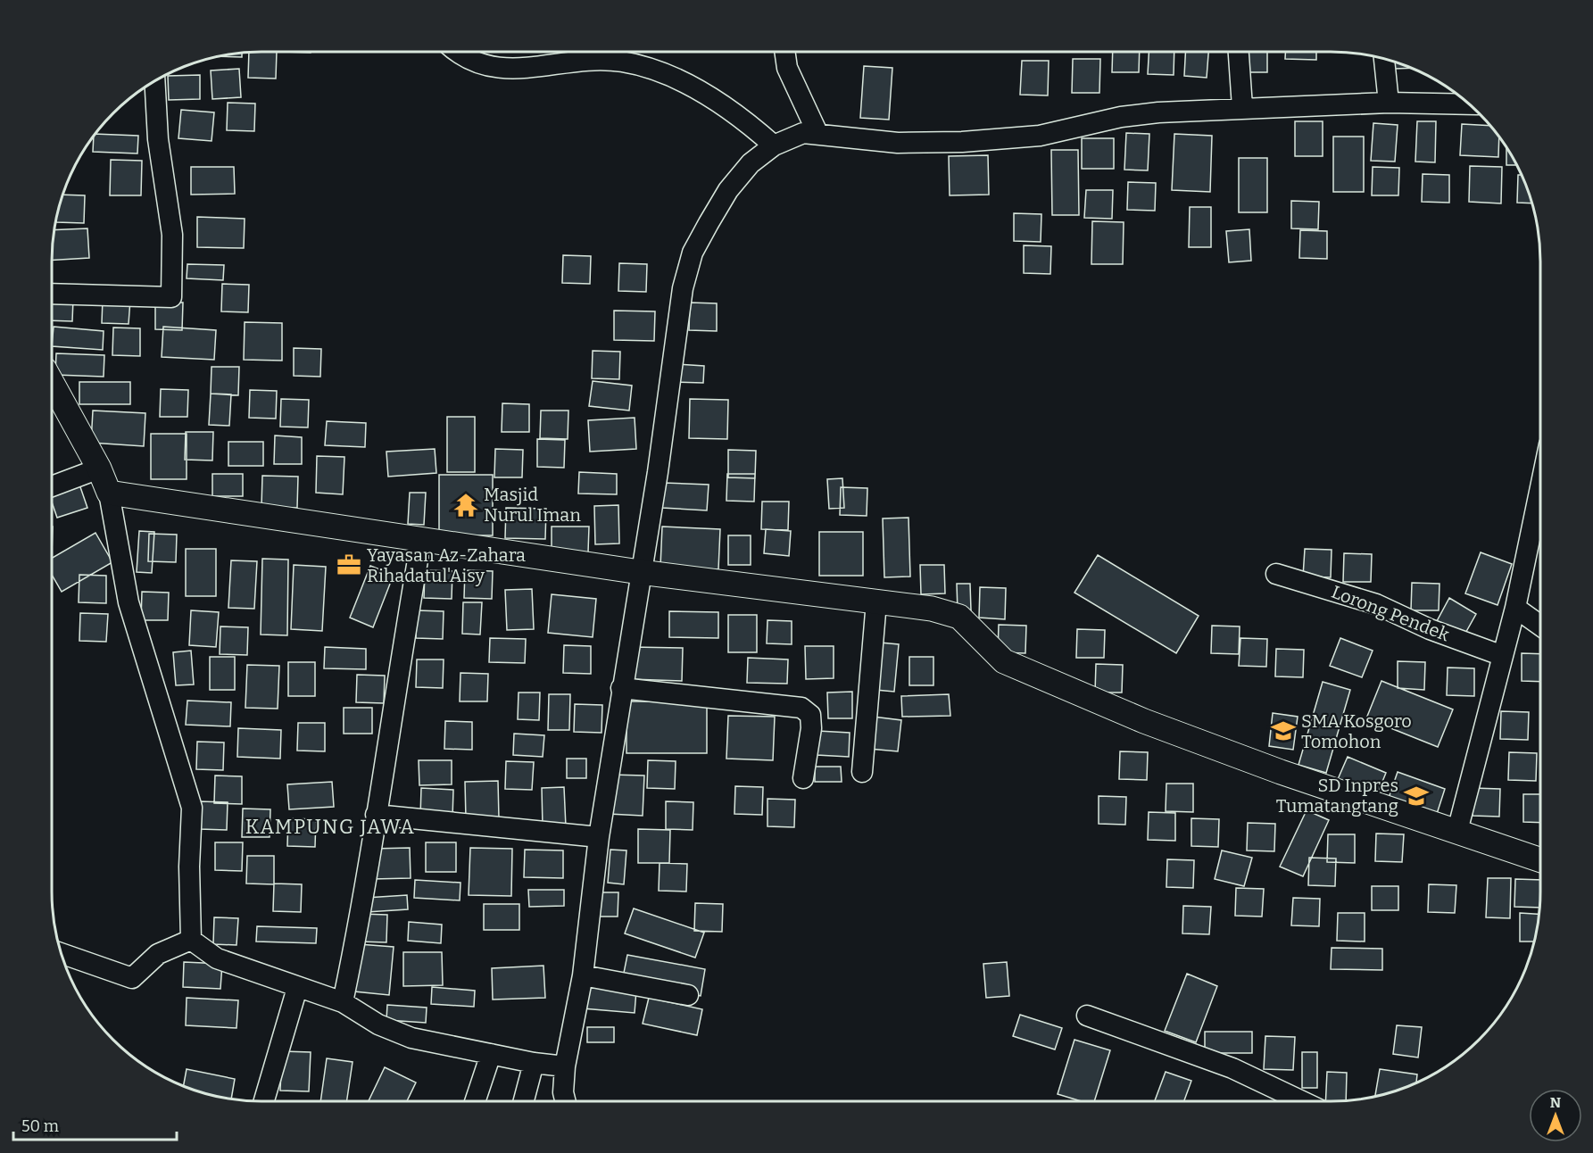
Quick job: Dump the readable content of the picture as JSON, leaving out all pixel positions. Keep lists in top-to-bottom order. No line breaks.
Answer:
{"streets":{"street":["Lorong Pendek"]},"districts":["KAMPUNG JAWA"],"places":{"temple":["Masjid Nurul Iman"],"office":["Yayasan Az-Zahara Rihadatul'Aisy"],"school or university":["SMA Kosgoro Tomohon","SD Inpres Tumatangtang"]},"scale_bar":"50 m","north":"top"}
